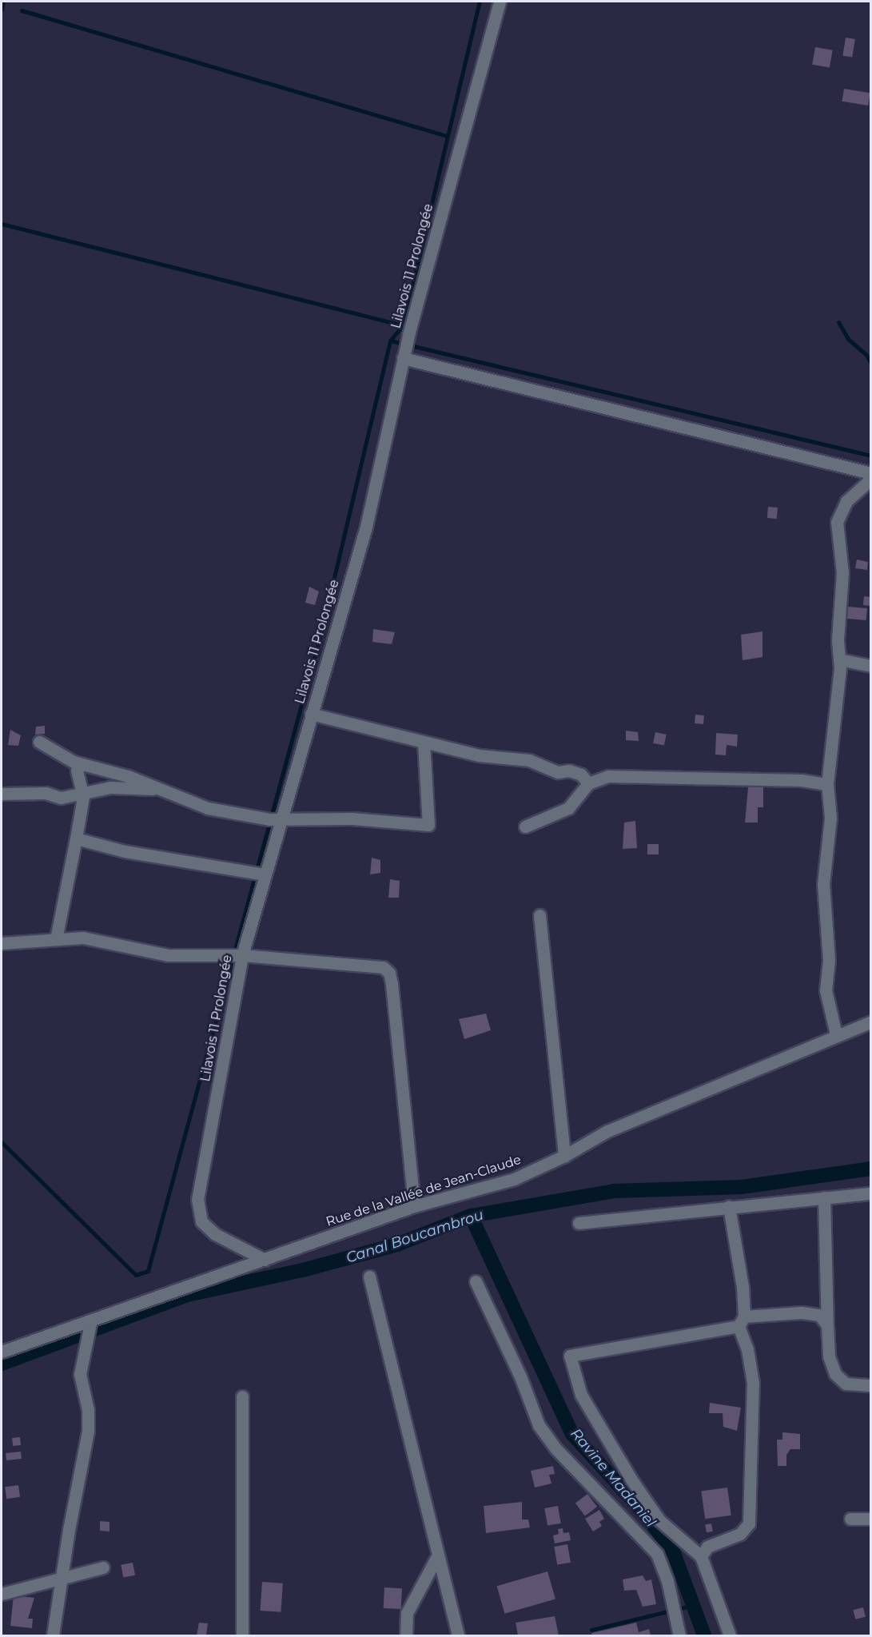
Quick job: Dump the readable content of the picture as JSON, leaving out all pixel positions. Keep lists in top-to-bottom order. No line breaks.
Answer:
{"streets":{"street":["Lilavois 11 Prolongée","Rue de la Vallée de Jean-Claude"]},"crossings":[["Lilavois 11 Prolongée","Rue de la Vallée de Jean-Claude"]],"water":["Canal Boucambrou","Ravine Madaniel"]}
